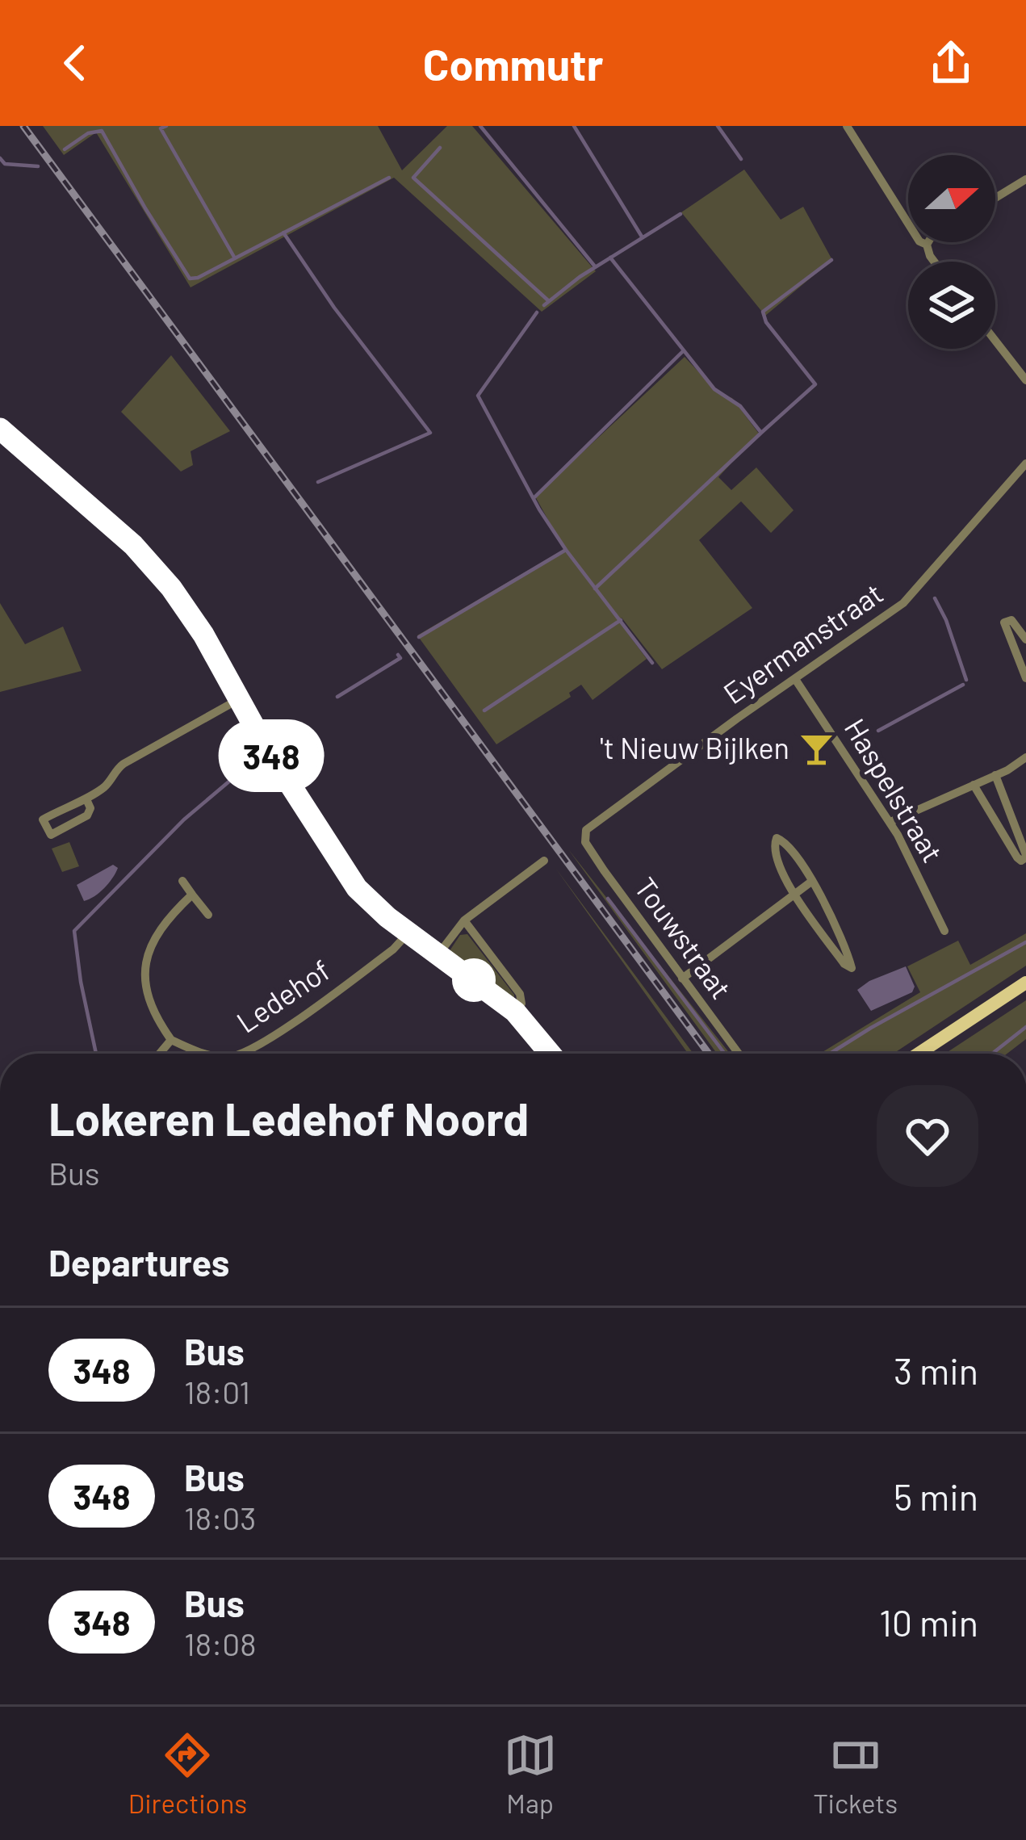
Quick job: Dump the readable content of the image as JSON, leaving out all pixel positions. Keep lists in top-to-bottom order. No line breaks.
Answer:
{"streets":{"street":["Eyermanstraat","Haspelstraat","Touwstraat","Ledehof"]},"crossings":[["Eyermanstraat","Haspelstraat"],["Eyermanstraat","Touwstraat"]],"places":{"bar":["'t Nieuw Bijlken"]},"lines":["bus line 348"],"north":"right","page":{"header":"Commutr","on_map":"348","heading":[["Lokeren Ledehof Noord","Bus"],"Departures"],"list":[{"mark":"348","name":"Bus","note":"18:01","value":"3 min"},{"mark":"348","name":"Bus","note":"18:03","value":"5 min"},{"mark":"348","name":"Bus","note":"18:08","value":"10 min"}],"tabs":["Directions","Map","Tickets"]}}
